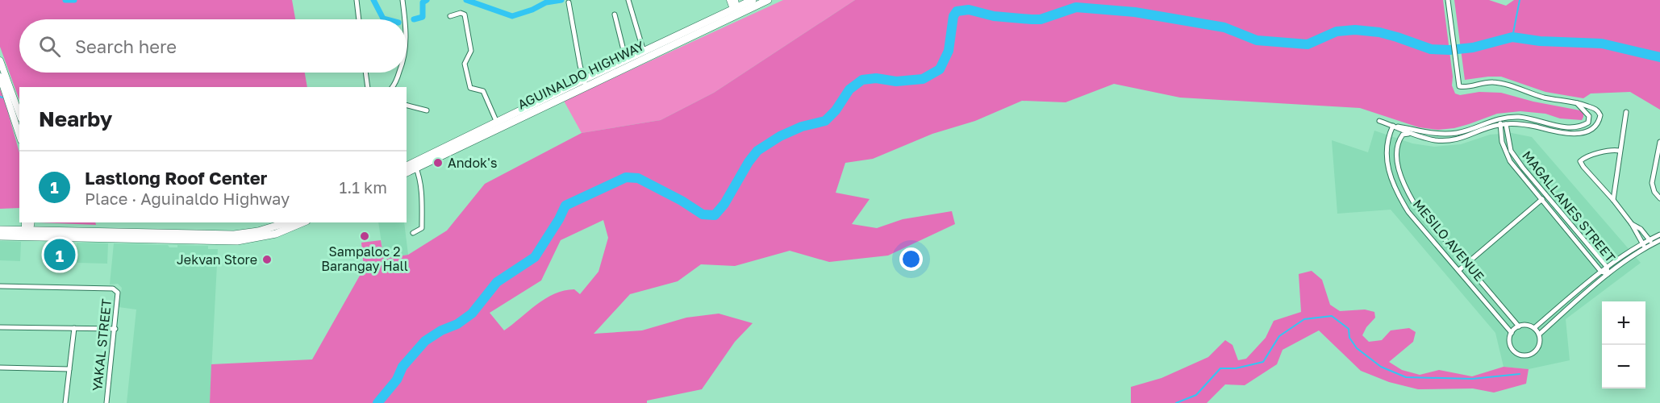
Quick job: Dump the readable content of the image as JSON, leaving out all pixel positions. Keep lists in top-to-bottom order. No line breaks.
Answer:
{"streets":{"main road":["AGUINALDO HIGHWAY"],"street":["MAGALLANES STREET","MESILO AVENUE","YAKAL STREET"]},"places":["Andok's","Sampaloc 2 Barangay Hall","Jekvan Store"],"page":{"search":"Search here","heading":"Nearby","list":[{"mark":"1","name":"Lastlong Roof Center","note":"Place · Aguinaldo Highway","value":"1.1 km"}],"pins":"1","map_buttons":["+","−"]}}
